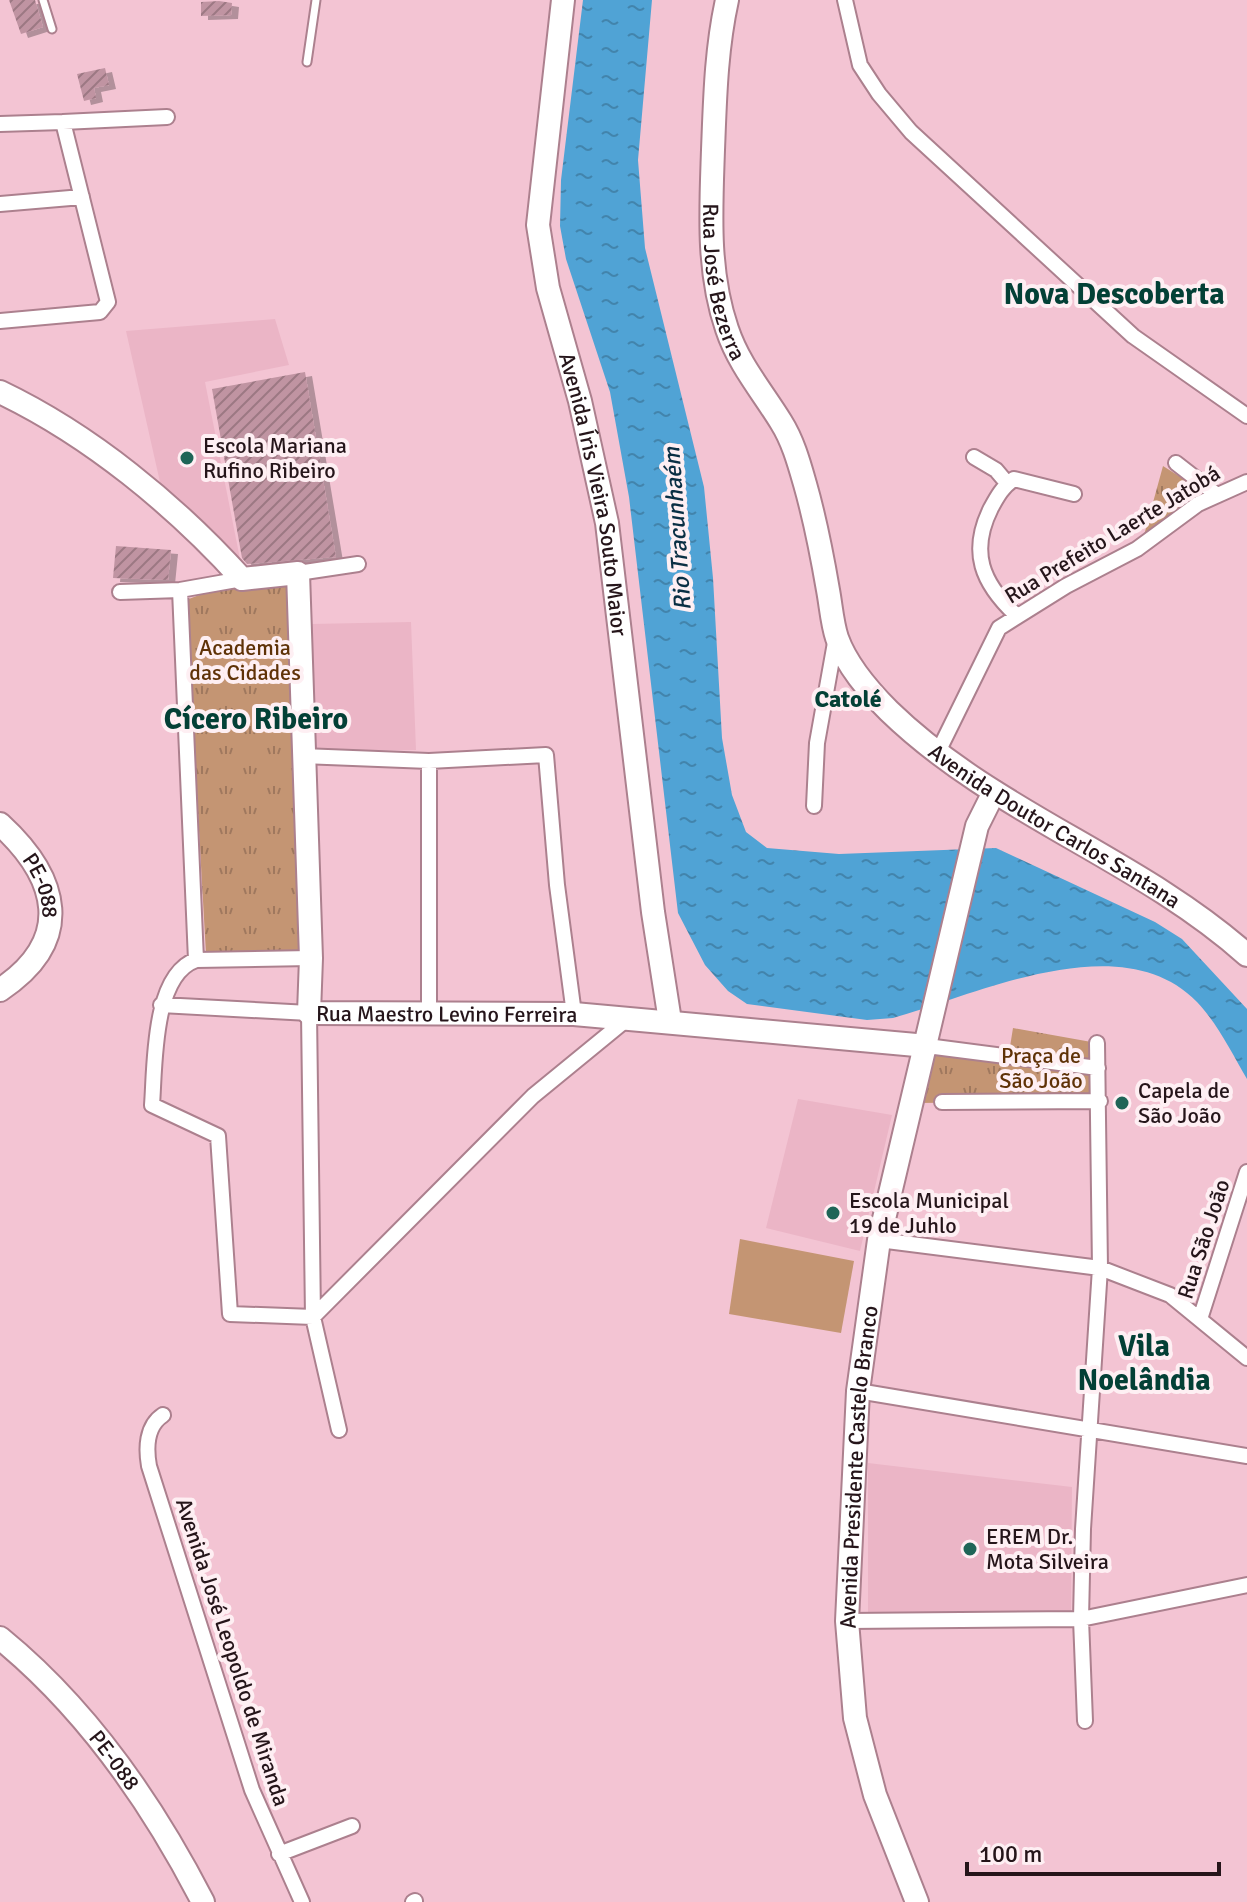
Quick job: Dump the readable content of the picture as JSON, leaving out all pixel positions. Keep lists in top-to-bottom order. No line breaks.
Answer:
{"streets":{"street":["Rua José Bezerra","Avenida Íris Vieira Souto Maior","Rua Prefeito Laerte Jatobá","Avenida Doutor Carlos Santana","PE-088","Rua Maestro Levino Ferreira","Rua São João","Avenida Presidente Castelo Branco","Avenida José Leopoldo de Miranda"]},"crossings":[["Rua José Bezerra","Avenida Doutor Carlos Santana"],["Avenida Íris Vieira Souto Maior","Rua Maestro Levino Ferreira"],["Rua Prefeito Laerte Jatobá","Avenida Doutor Carlos Santana"],["Avenida Doutor Carlos Santana","Avenida Presidente Castelo Branco"],["Rua Maestro Levino Ferreira","Avenida Presidente Castelo Branco"]],"districts":["Nova Descoberta","Catolé","Cícero Ribeiro","Vila Noelândia"],"water":["Rio Tracunhaém"],"parks":["Academia das Cidades","Praça de São João"],"places":["Escola Mariana Rufino Ribeiro","Capela de São João","Escola Municipal 19 de Juhlo","EREM Dr. Mota Silveira"],"scale_bar":"100 m"}
